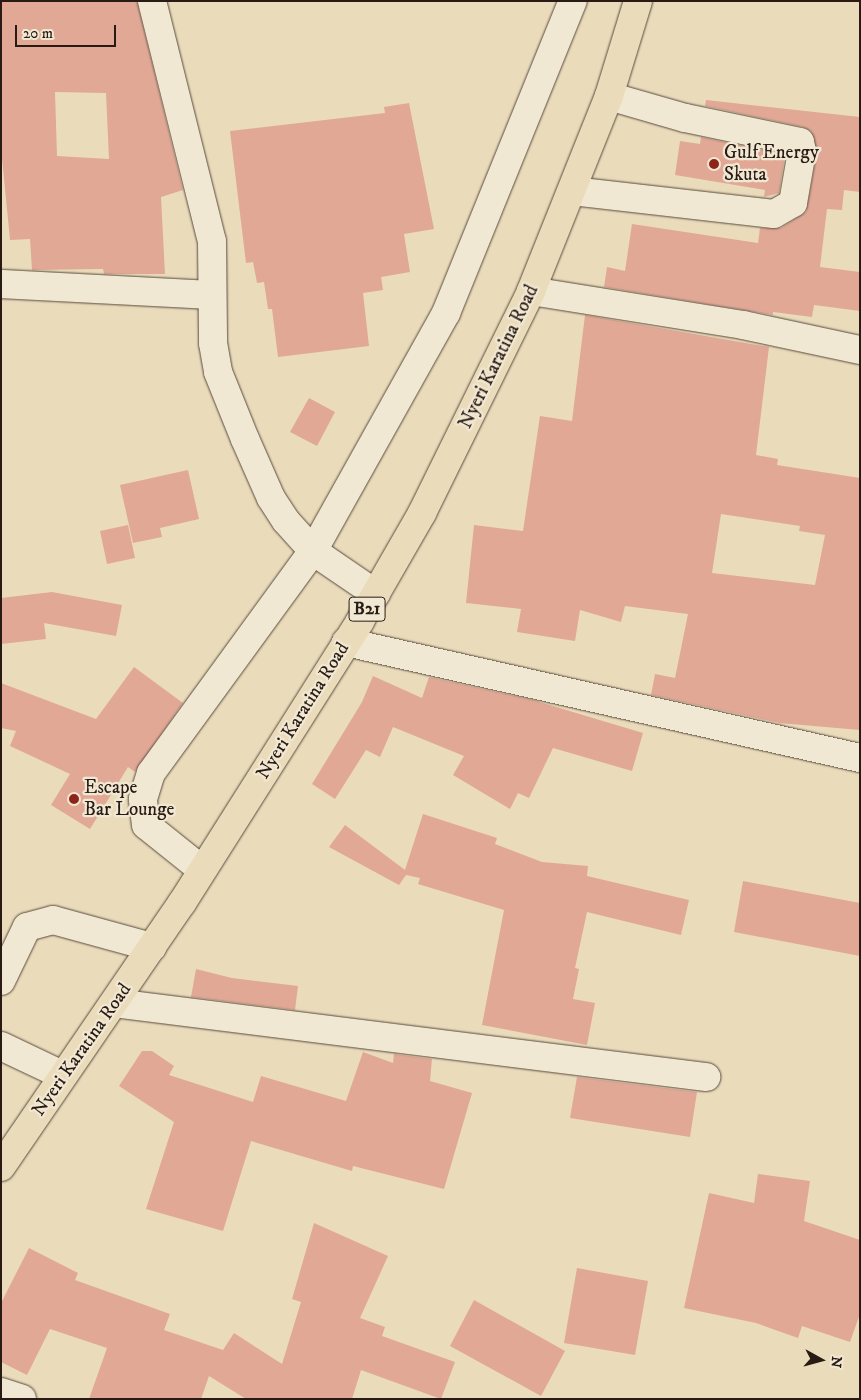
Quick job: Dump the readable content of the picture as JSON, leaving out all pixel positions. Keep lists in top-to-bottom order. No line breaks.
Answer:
{"streets":{"highway":["Nyeri Karatina Road","B21"]},"places":["Gulf Energy Skuta","Escape Bar Lounge"],"scale_bar":"20 m","north":"right"}
